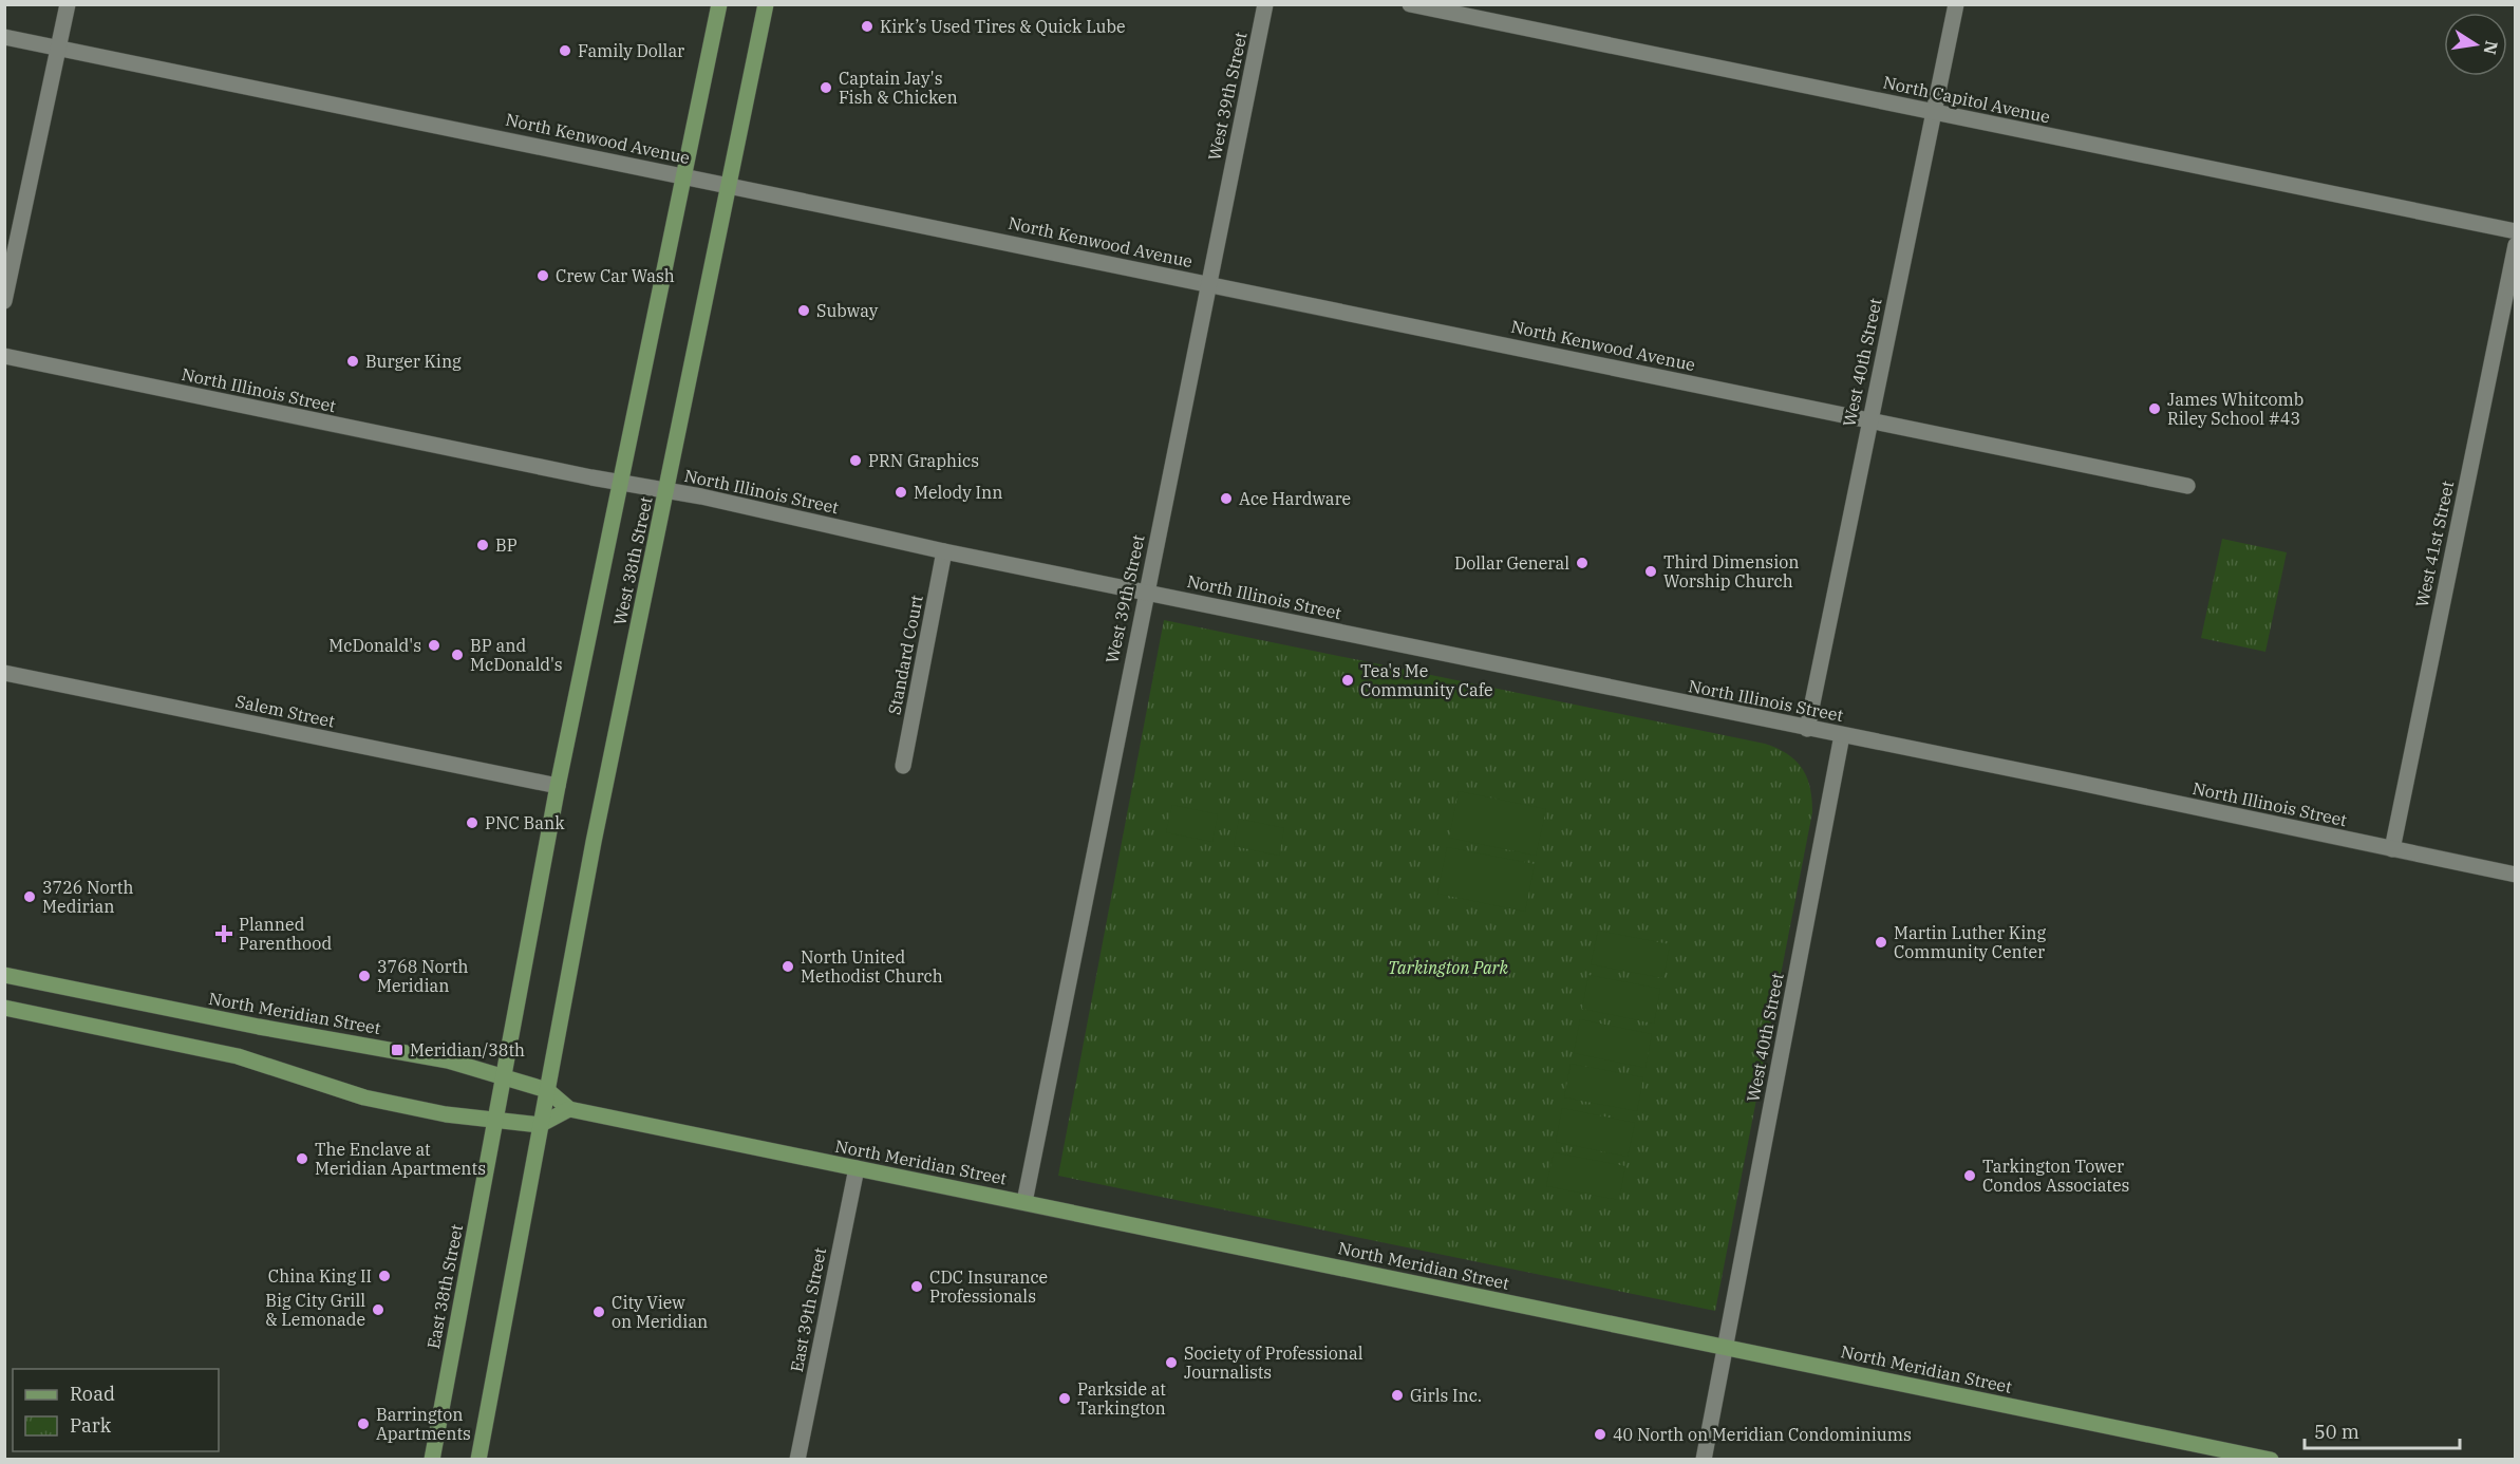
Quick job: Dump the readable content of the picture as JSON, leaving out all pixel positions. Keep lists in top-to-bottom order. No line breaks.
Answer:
{"streets":{"main road":["West 38th Street","North Meridian Street","East 38th Street"],"street":["West 39th Street","North Capitol Avenue","North Kenwood Avenue","West 40th Street","North Illinois Street","West 41st Street","Standard Court","Salem Street","East 39th Street"]},"crossings":[["West 39th Street","North Kenwood Avenue"],["West 39th Street","North Illinois Street"],["West 39th Street","North Meridian Street"],["North Capitol Avenue","West 40th Street"],["North Kenwood Avenue","West 40th Street"],["North Kenwood Avenue","West 38th Street"],["West 40th Street","North Illinois Street"],["West 40th Street","North Meridian Street"],["North Illinois Street","West 41st Street"],["North Illinois Street","West 38th Street"],["North Illinois Street","Standard Court"],["West 38th Street","Salem Street"],["West 38th Street","North Meridian Street"],["West 38th Street","East 38th Street"],["North Meridian Street","East 39th Street"]],"parks":["Tarkington Park"],"places":{"other":["Kirk’s Used Tires & Quick Lube","Family Dollar","Captain Jay's Fish & Chicken","Crew Car Wash","Subway","Burger King","James Whitcomb Riley School #43","PRN Graphics","Melody Inn","Ace Hardware","BP","Dollar General","Third Dimension Worship Church","McDonald's","BP and McDonald's","Tea's Me Community Cafe","PNC Bank","3726 North Medirian","Martin Luther King Community Center","North United Methodist Church","3768 North Meridian","The Enclave at Meridian Apartments","Tarkington Tower Condos Associates","China King II","CDC Insurance Professionals","Big City Grill & Lemonade","City View on Meridian","Society of Professional Journalists","Girls Inc.","Parkside at Tarkington","Barrington Apartments","40 North on Meridian Condominiums"],"health":["Planned Parenthood"],"transit":["Meridian/38th"]},"legend":["Road","Park"],"scale_bar":"50 m","north":"right"}
